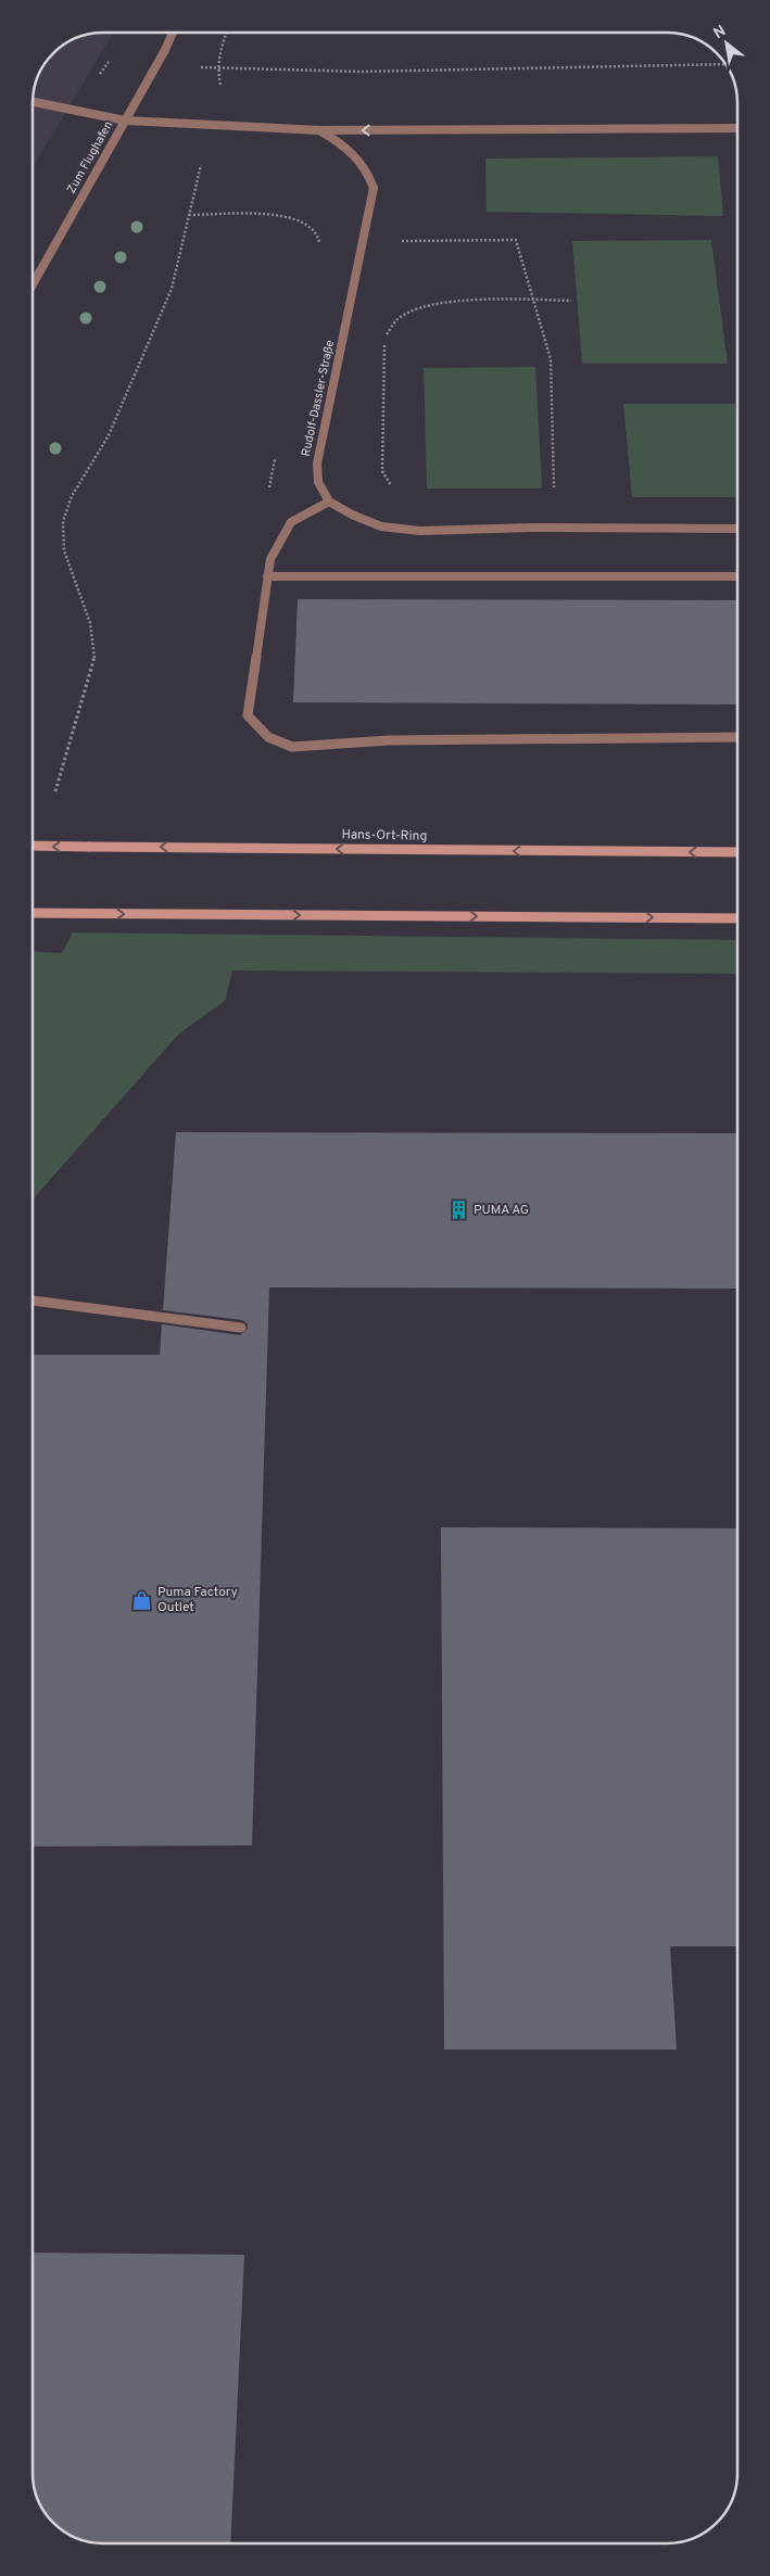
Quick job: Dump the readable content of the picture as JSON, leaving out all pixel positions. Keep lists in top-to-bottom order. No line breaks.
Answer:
{"streets":{"main road":["Hans-Ort-Ring"],"street":["Zum Flughafen","Rudolf-Dassler-Straße"]},"places":{"building":["PUMA AG"],"shop":["Puma Factory Outlet"]},"north":"top left"}
